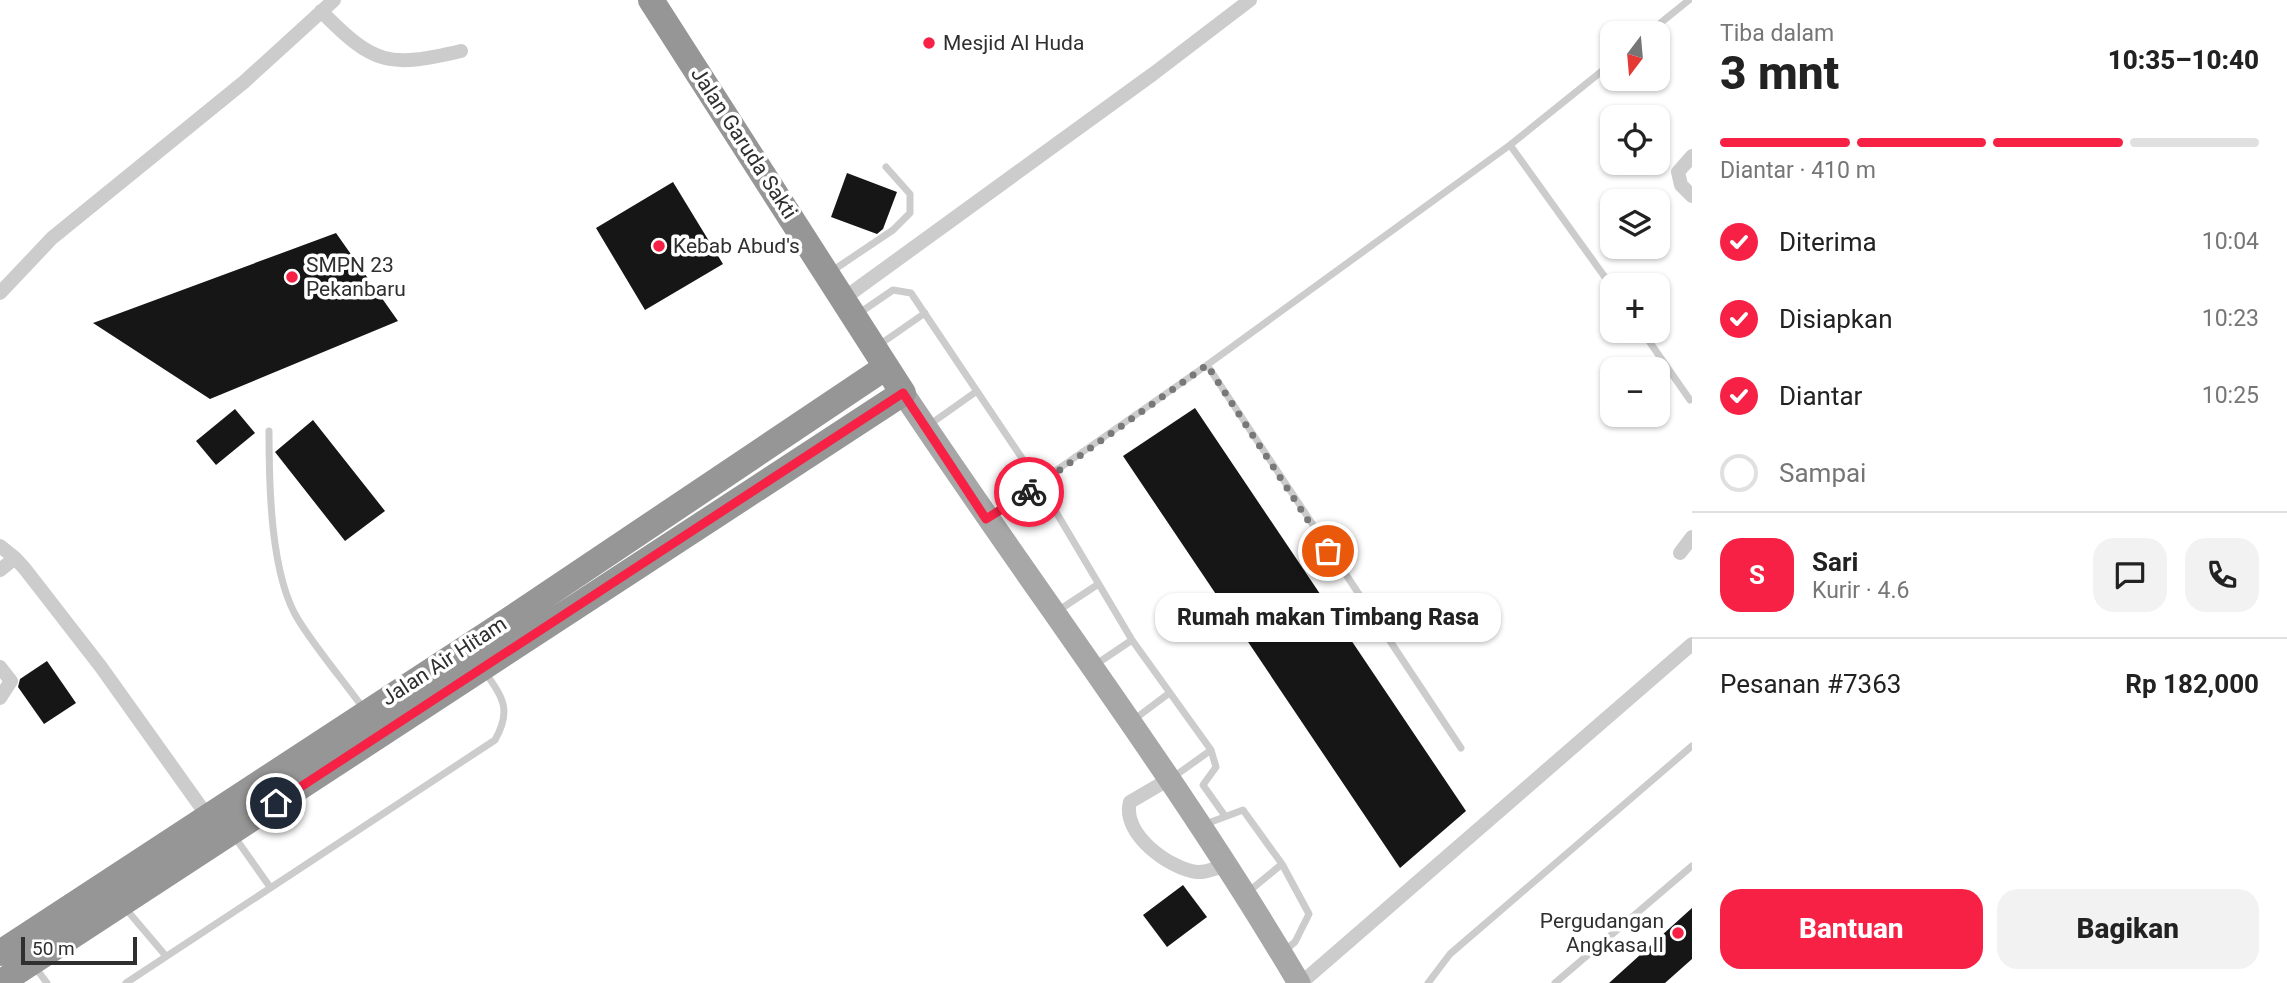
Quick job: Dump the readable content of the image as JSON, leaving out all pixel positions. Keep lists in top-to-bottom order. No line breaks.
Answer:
{"streets":{"highway":["Jalan Garuda Sakti","Jalan Air Hitam"]},"crossings":[["Jalan Garuda Sakti","Jalan Air Hitam"]],"places":["Mesjid Al Huda","Kebab Abud's","SMPN 23 Pekanbaru","Rumah makan Timbang Rasa","Pergudangan Angkasa II"],"scale_bar":"50 m","north":"bottom","page":{"heading":["3 mnt","Tiba dalam","10:35–10:40"],"panel":["Sari","Kurir · 4.6","Pesanan #7363","Rp 182,000"],"map_buttons":["+","−"],"bar":"Diantar · 410 m","list":[["Diterima","10:04"],["Disiapkan","10:23"],["Diantar","10:25"],"Sampai"],"round":"S","bubble":"Rumah makan Timbang Rasa","buttons":["Bantuan","Bagikan"],"scale":"50 m"}}
